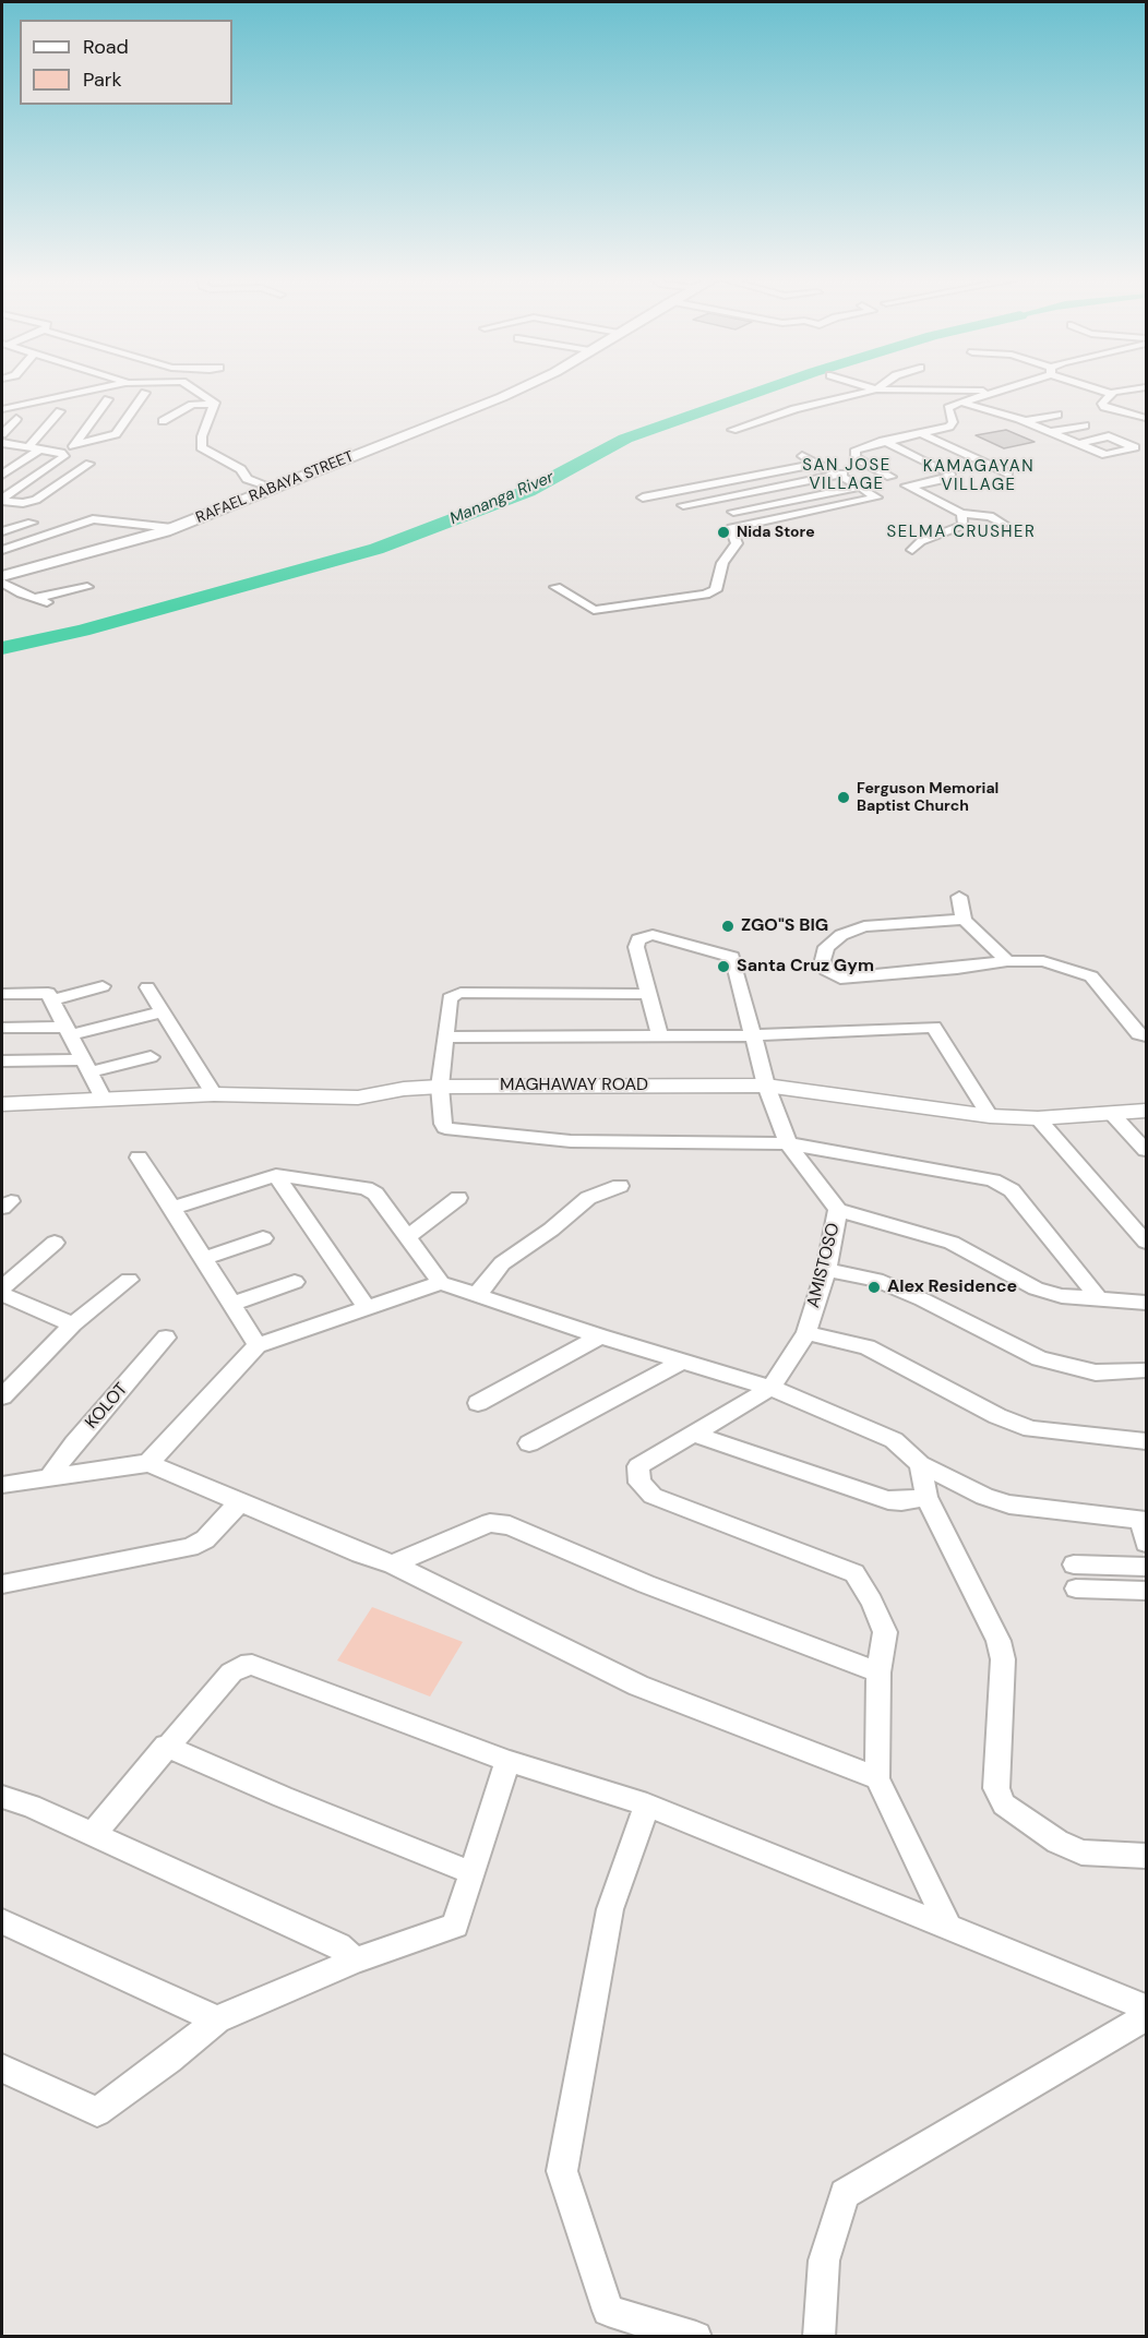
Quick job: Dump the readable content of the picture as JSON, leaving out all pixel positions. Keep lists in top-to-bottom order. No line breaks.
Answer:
{"streets":{"main road":["RAFAEL RABAYA STREET"],"street":["MAGHAWAY ROAD","AMISTOSO","KOLOT"]},"crossings":[["MAGHAWAY ROAD","AMISTOSO"]],"districts":["SAN JOSE VILLAGE","KAMAGAYAN VILLAGE","SELMA CRUSHER"],"water":["Mananga River"],"places":["Nida Store","Ferguson Memorial Baptist Church","ZGO\"S BIG","Santa Cruz Gym","Alex Residence"],"legend":["Road","Park"]}
